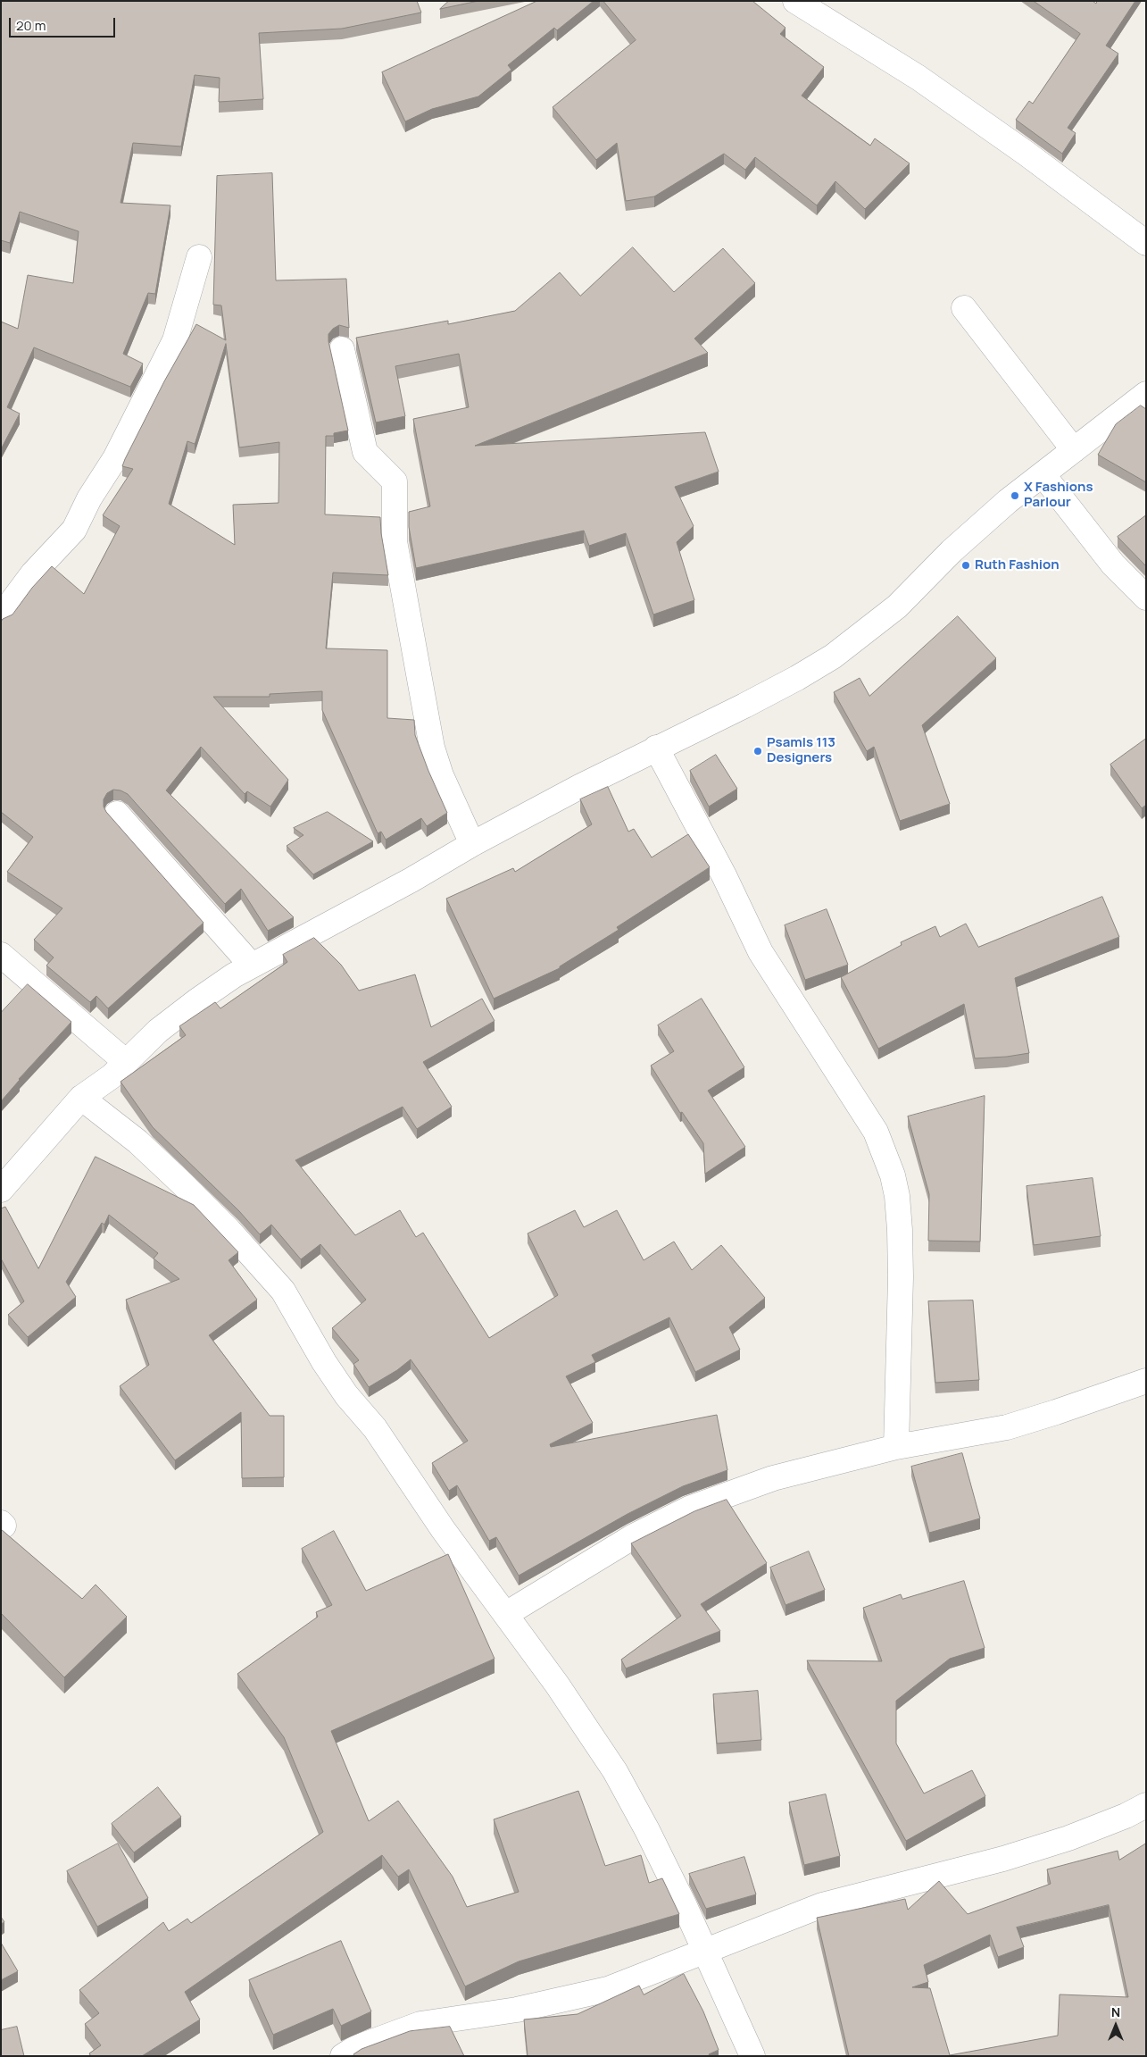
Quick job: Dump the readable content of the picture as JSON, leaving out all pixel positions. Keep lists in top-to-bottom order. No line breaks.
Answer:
{"places":["X Fashions Parlour","Ruth Fashion","Psamls 113 Designers"],"scale_bar":"20 m","north":"top"}
